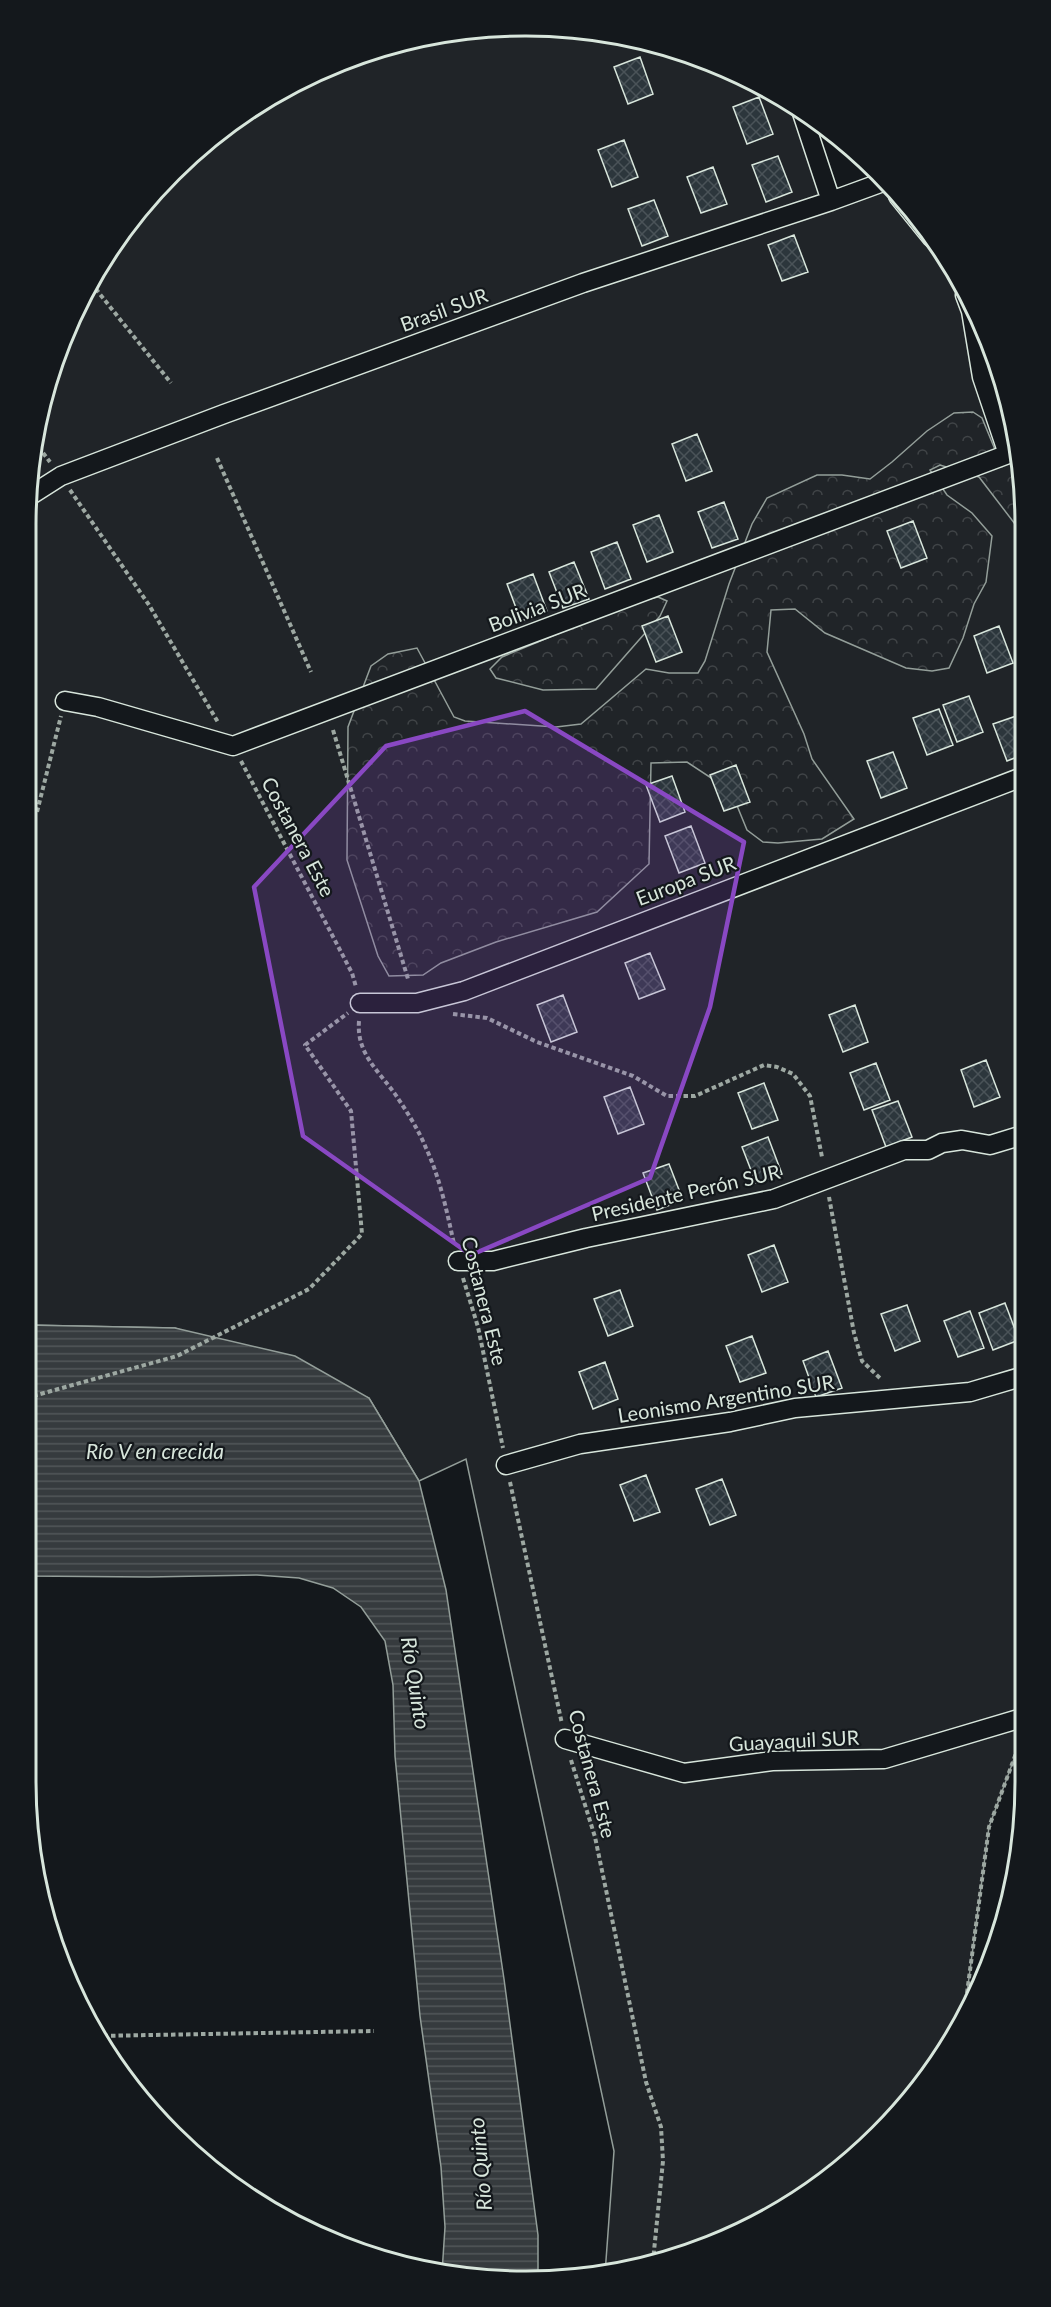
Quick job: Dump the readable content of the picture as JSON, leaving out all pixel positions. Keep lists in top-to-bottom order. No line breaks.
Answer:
{"streets":{"street":["Brasil SUR","Bolivia SUR","Europa SUR","Presidente Perón SUR","Leonismo Argentino SUR","Guayaquil SUR"],"path":["Costanera Este"]},"crossings":[["Brasil SUR","Costanera Este"],["Bolivia SUR","Costanera Este"],["Costanera Este","Europa SUR"],["Costanera Este","Presidente Perón SUR"],["Costanera Este","Leonismo Argentino SUR"],["Costanera Este","Guayaquil SUR"]],"water":["Río V en crecida","Río Quinto"]}
